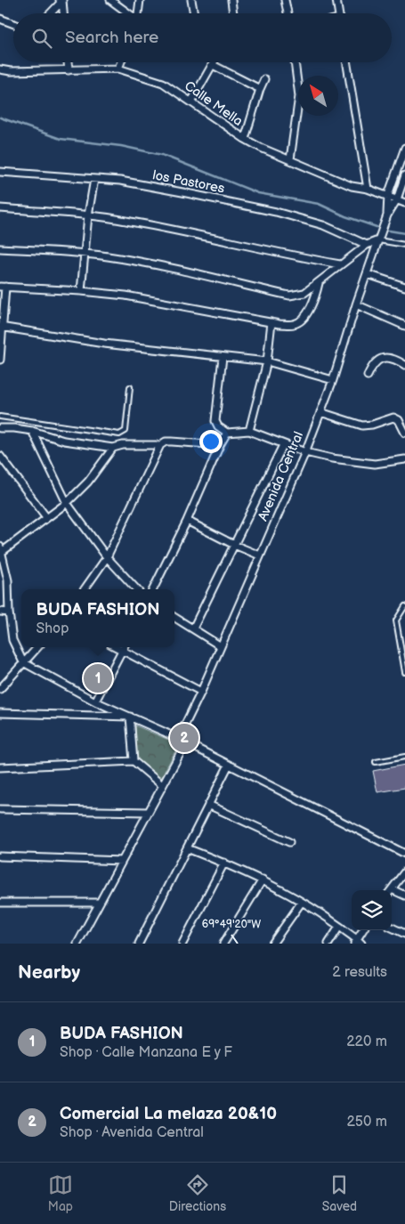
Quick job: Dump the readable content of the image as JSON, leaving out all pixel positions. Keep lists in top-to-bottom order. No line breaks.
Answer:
{"streets":{"street":["Calle Mella","los Pastores","Avenida Central"]},"crossings":[["Calle Mella","Avenida Central"]],"north":"top left","page":{"search":"Search here","popup":["BUDA FASHION","Shop"],"pins":["1","2"],"heading":["Nearby","2 results"],"list":[{"mark":"1","name":"BUDA FASHION","note":"Shop · Calle Manzana E y F","value":"220 m"},{"mark":"2","name":"Comercial La melaza 20&10","note":"Shop · Avenida Central","value":"250 m"}],"nav":["Map","Directions","Saved"]},"coordinates":["69°49'20\"W"]}
